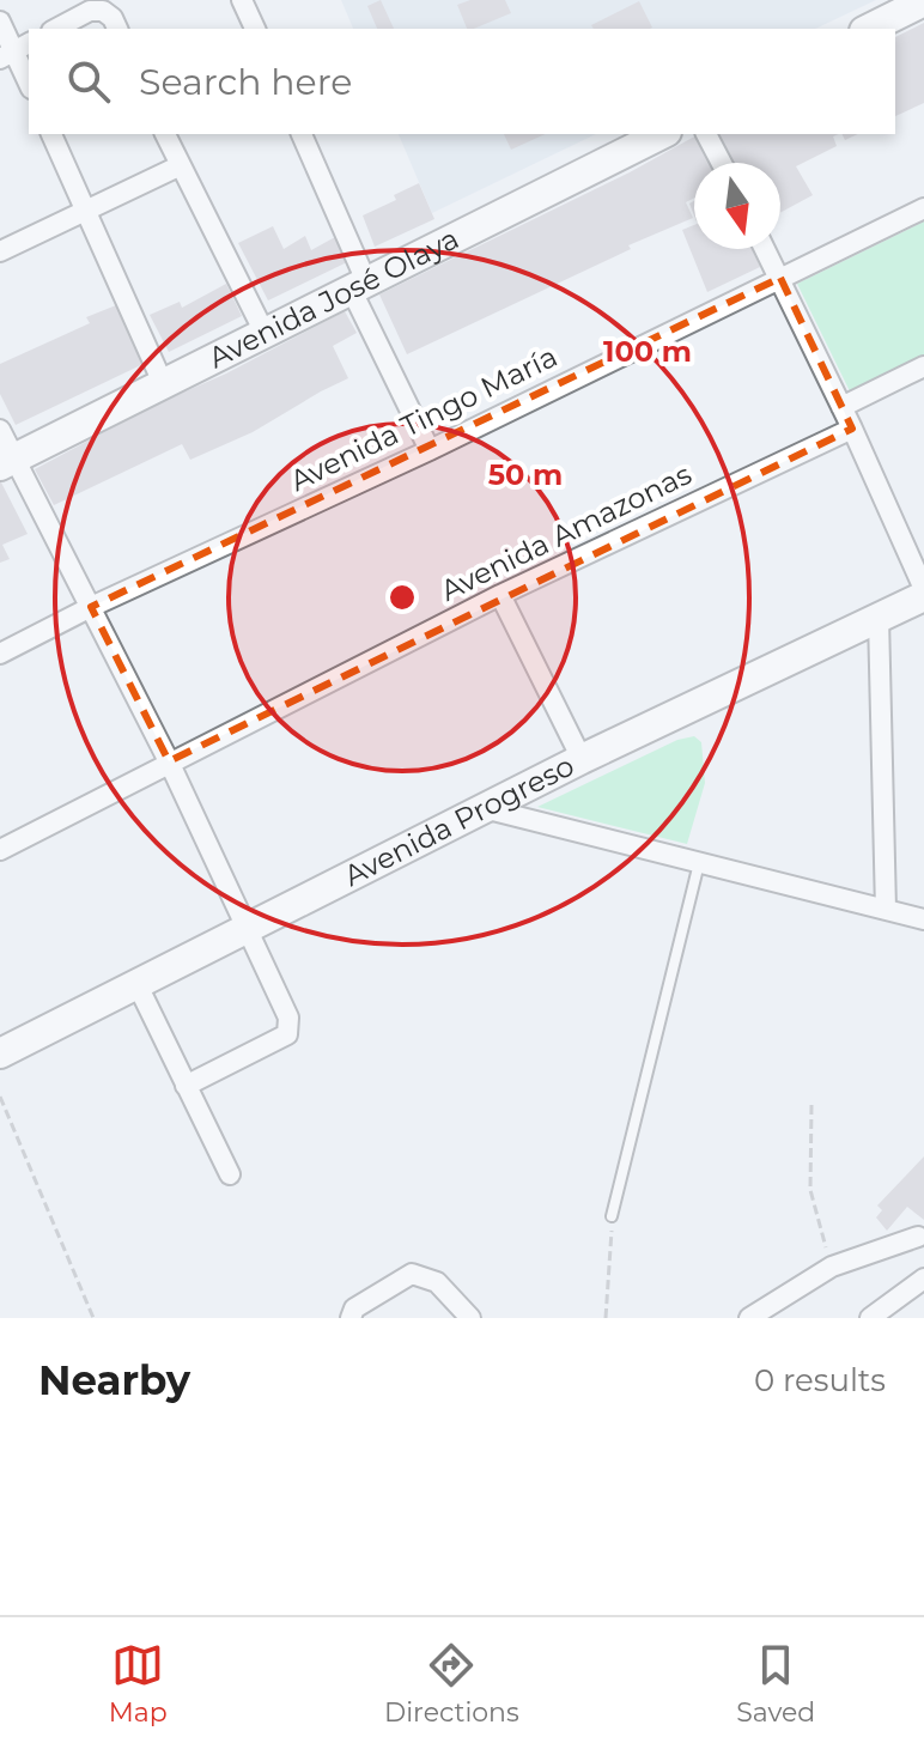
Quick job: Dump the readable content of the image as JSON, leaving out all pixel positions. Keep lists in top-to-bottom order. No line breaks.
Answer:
{"streets":{"street":["Avenida José Olaya","Avenida Tingo María","Avenida Amazonas","Avenida Progreso"]},"north":"bottom","page":{"search":"Search here","heading":["Nearby","0 results"],"nav":["Map","Directions","Saved"]},"rings":["100 m","50 m"]}
